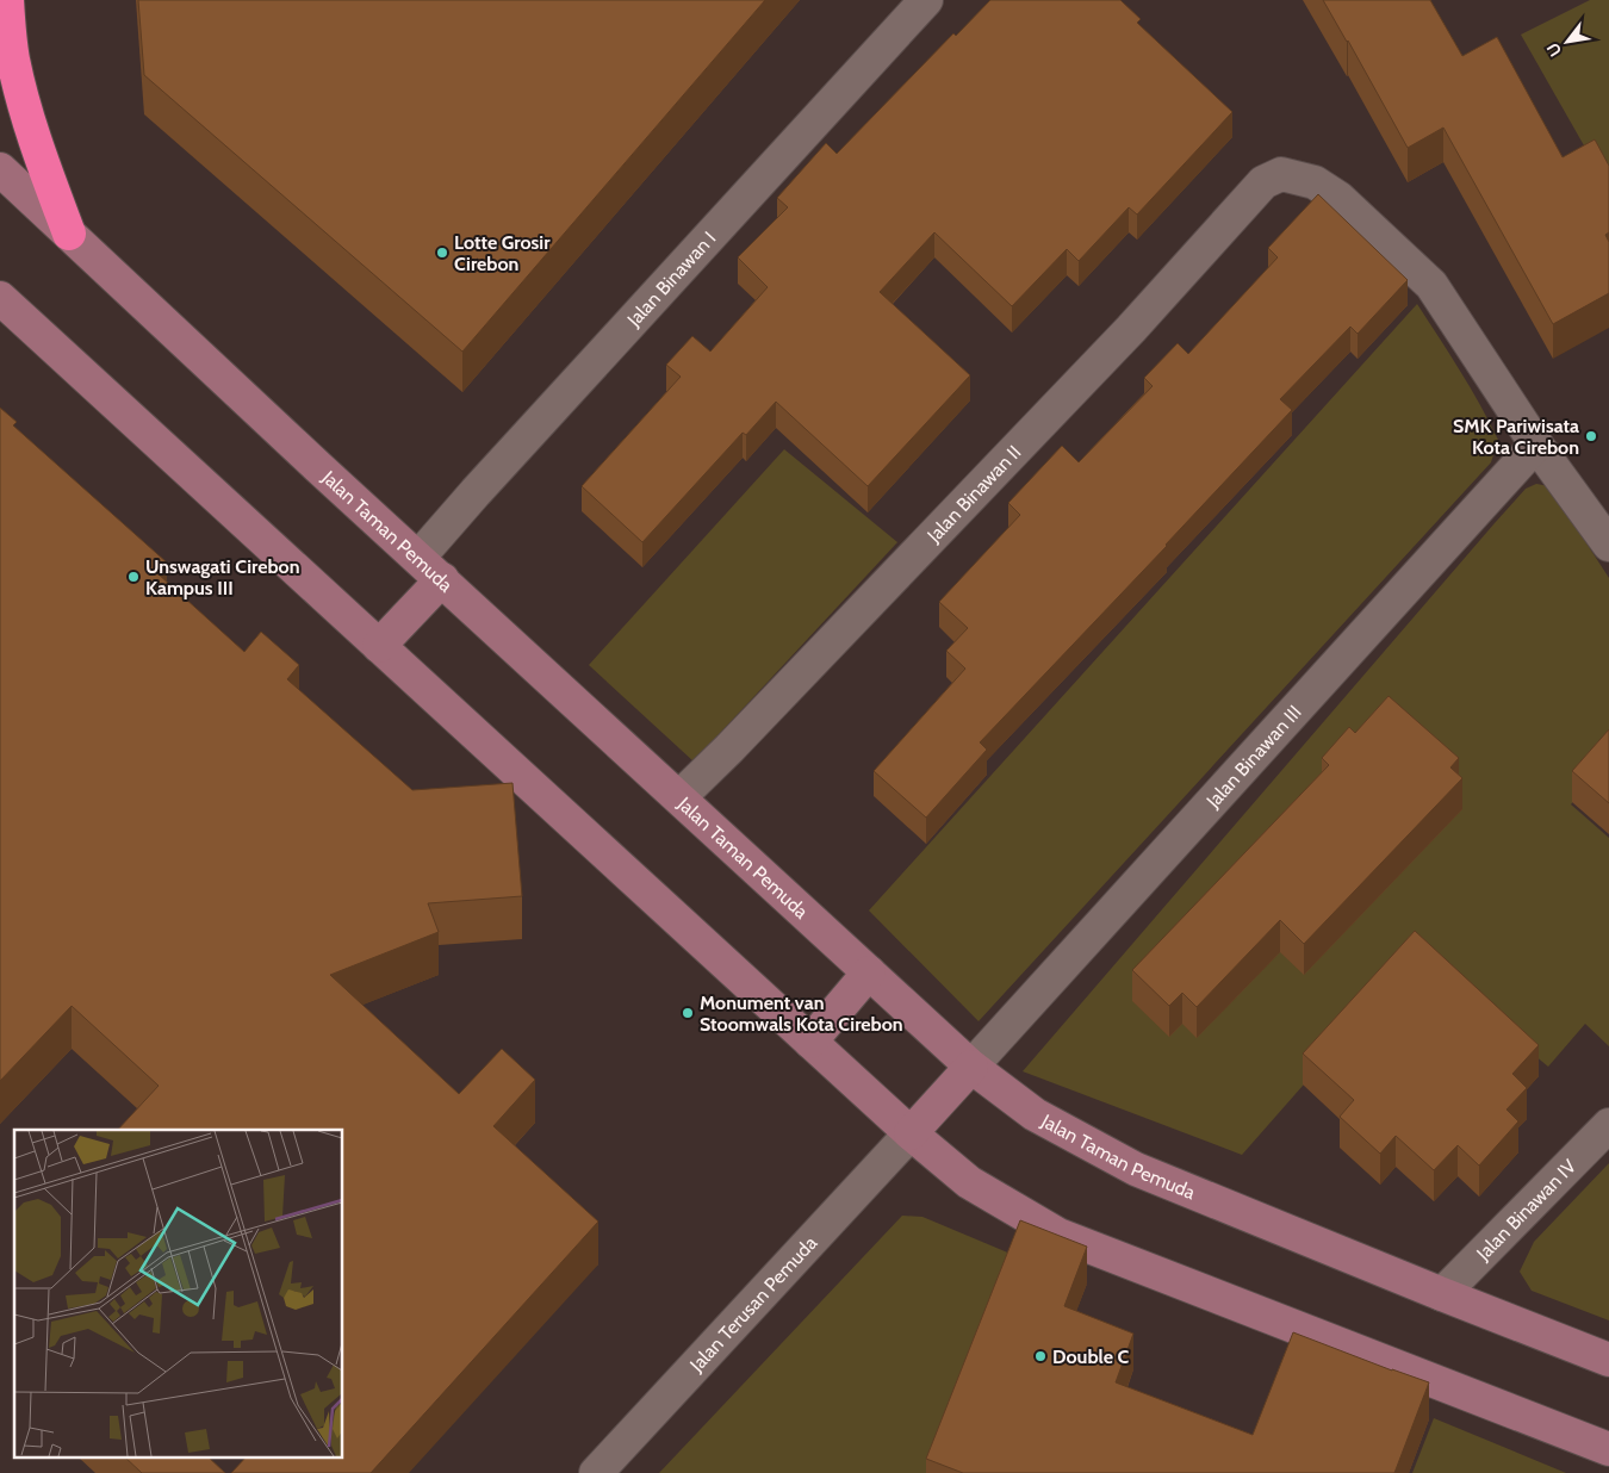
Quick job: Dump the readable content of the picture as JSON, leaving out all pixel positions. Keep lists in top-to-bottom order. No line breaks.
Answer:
{"streets":{"street":["Jalan Binawan I","Jalan Binawan II","Jalan Taman Pemuda","Jalan Binawan III","Jalan Binawan IV","Jalan Terusan Pemuda"]},"crossings":[["Jalan Binawan I","Jalan Taman Pemuda"],["Jalan Binawan II","Jalan Taman Pemuda"],["Jalan Binawan II","Jalan Binawan III"],["Jalan Taman Pemuda","Jalan Binawan III"],["Jalan Taman Pemuda","Jalan Binawan IV"]],"places":["Lotte Grosir Cirebon","SMK Pariwisata Kota Cirebon","Unswagati Cirebon Kampus III","Monument van Stoomwals Kota Cirebon","Double C"],"north":"bottom left"}
